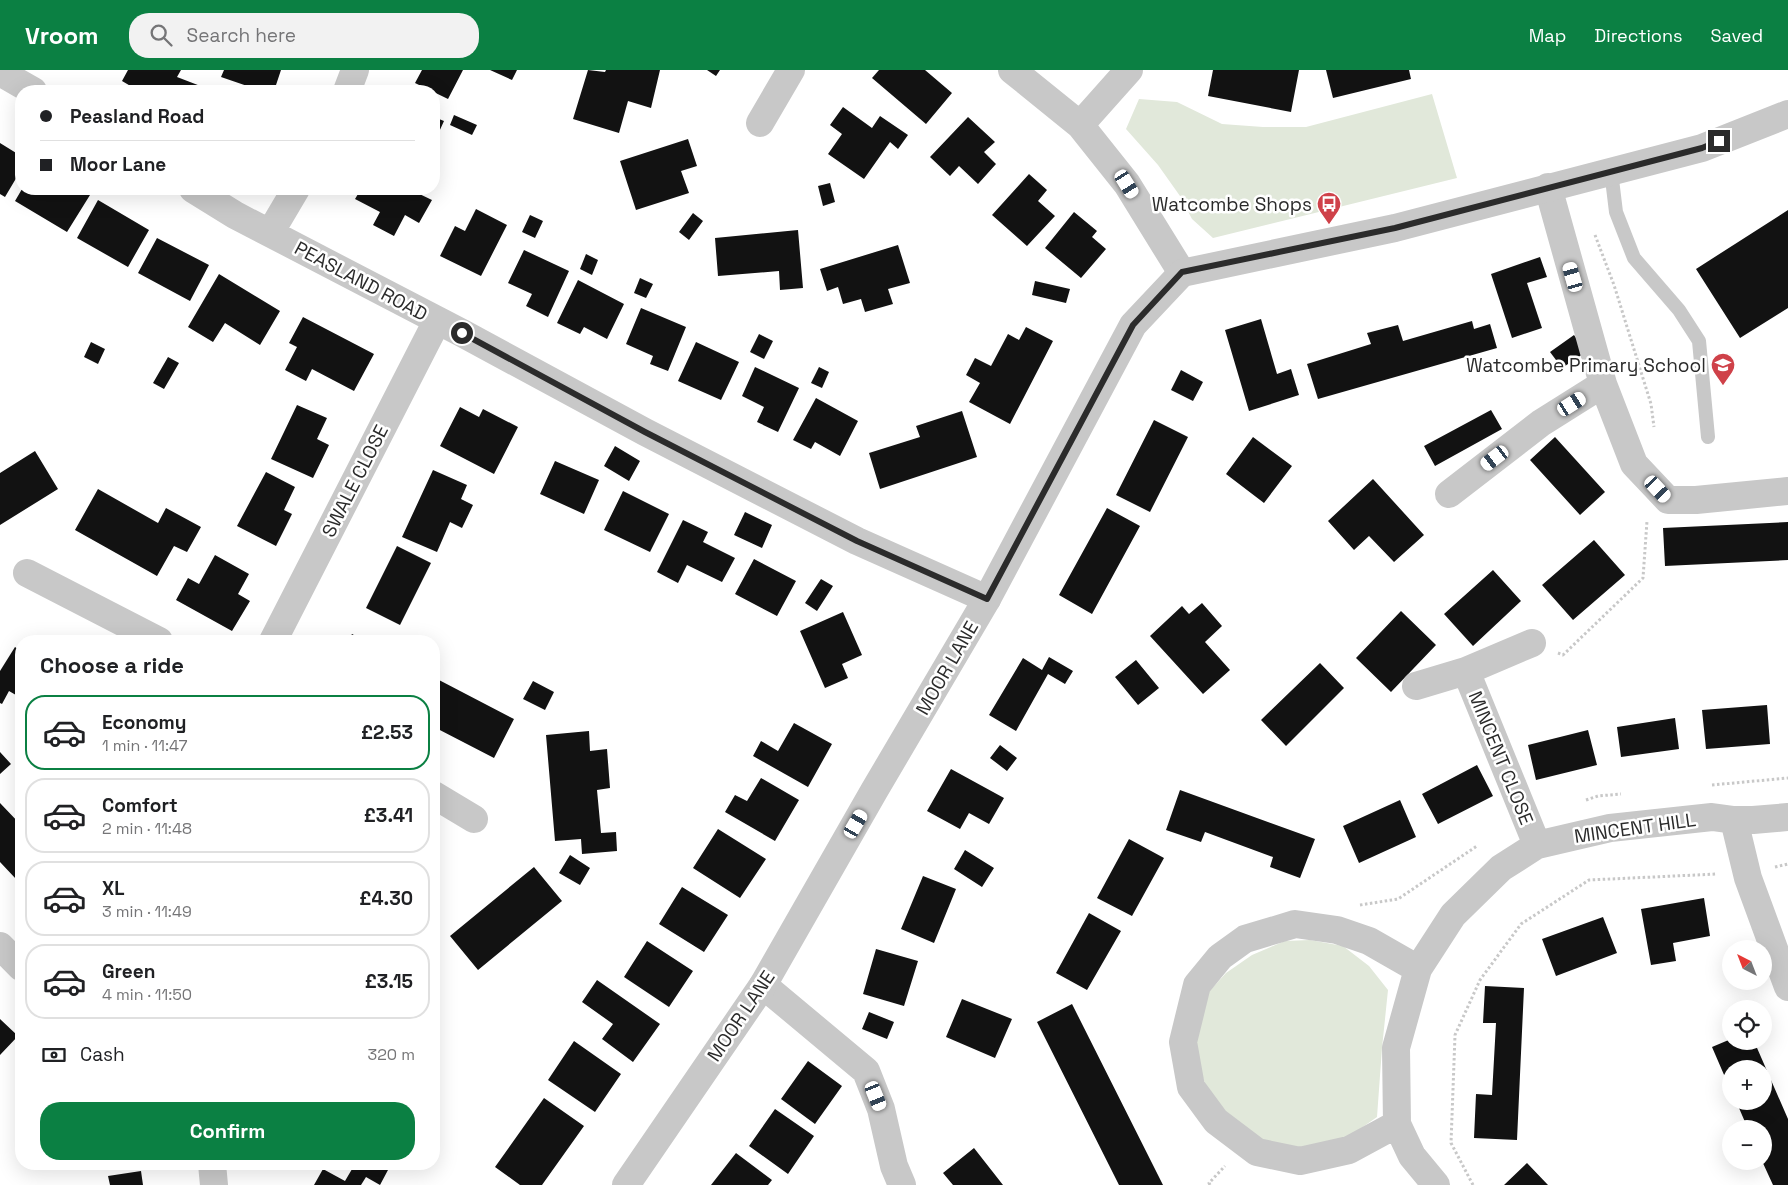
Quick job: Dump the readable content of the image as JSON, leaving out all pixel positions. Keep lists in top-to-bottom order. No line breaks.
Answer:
{"streets":{"street":["PEASLAND ROAD","SWALE CLOSE","MOOR LANE","MINCENT CLOSE","MINCENT HILL"]},"crossings":[["PEASLAND ROAD","SWALE CLOSE"],["PEASLAND ROAD","MOOR LANE"],["MINCENT CLOSE","MINCENT HILL"]],"places":{"bus stop":["Watcombe Shops"],"school or university":["Watcombe Primary School"]},"north":"top left","page":{"header":"Vroom","search":"Search here","nav":["Map","Directions","Saved"],"banner":["Peasland Road","Moor Lane"],"heading":"Choose a ride","list":[{"name":"Economy","note":"1 min · 11:47","value":"£2.53"},{"name":"Comfort","note":"2 min · 11:48","value":"£3.41"},{"name":"XL","note":"3 min · 11:49","value":"£4.30"},{"name":"Green","note":"4 min · 11:50","value":"£3.15"}],"map_buttons":["+","−"],"pay":["Cash","320 m"],"buttons":"Confirm"}}
